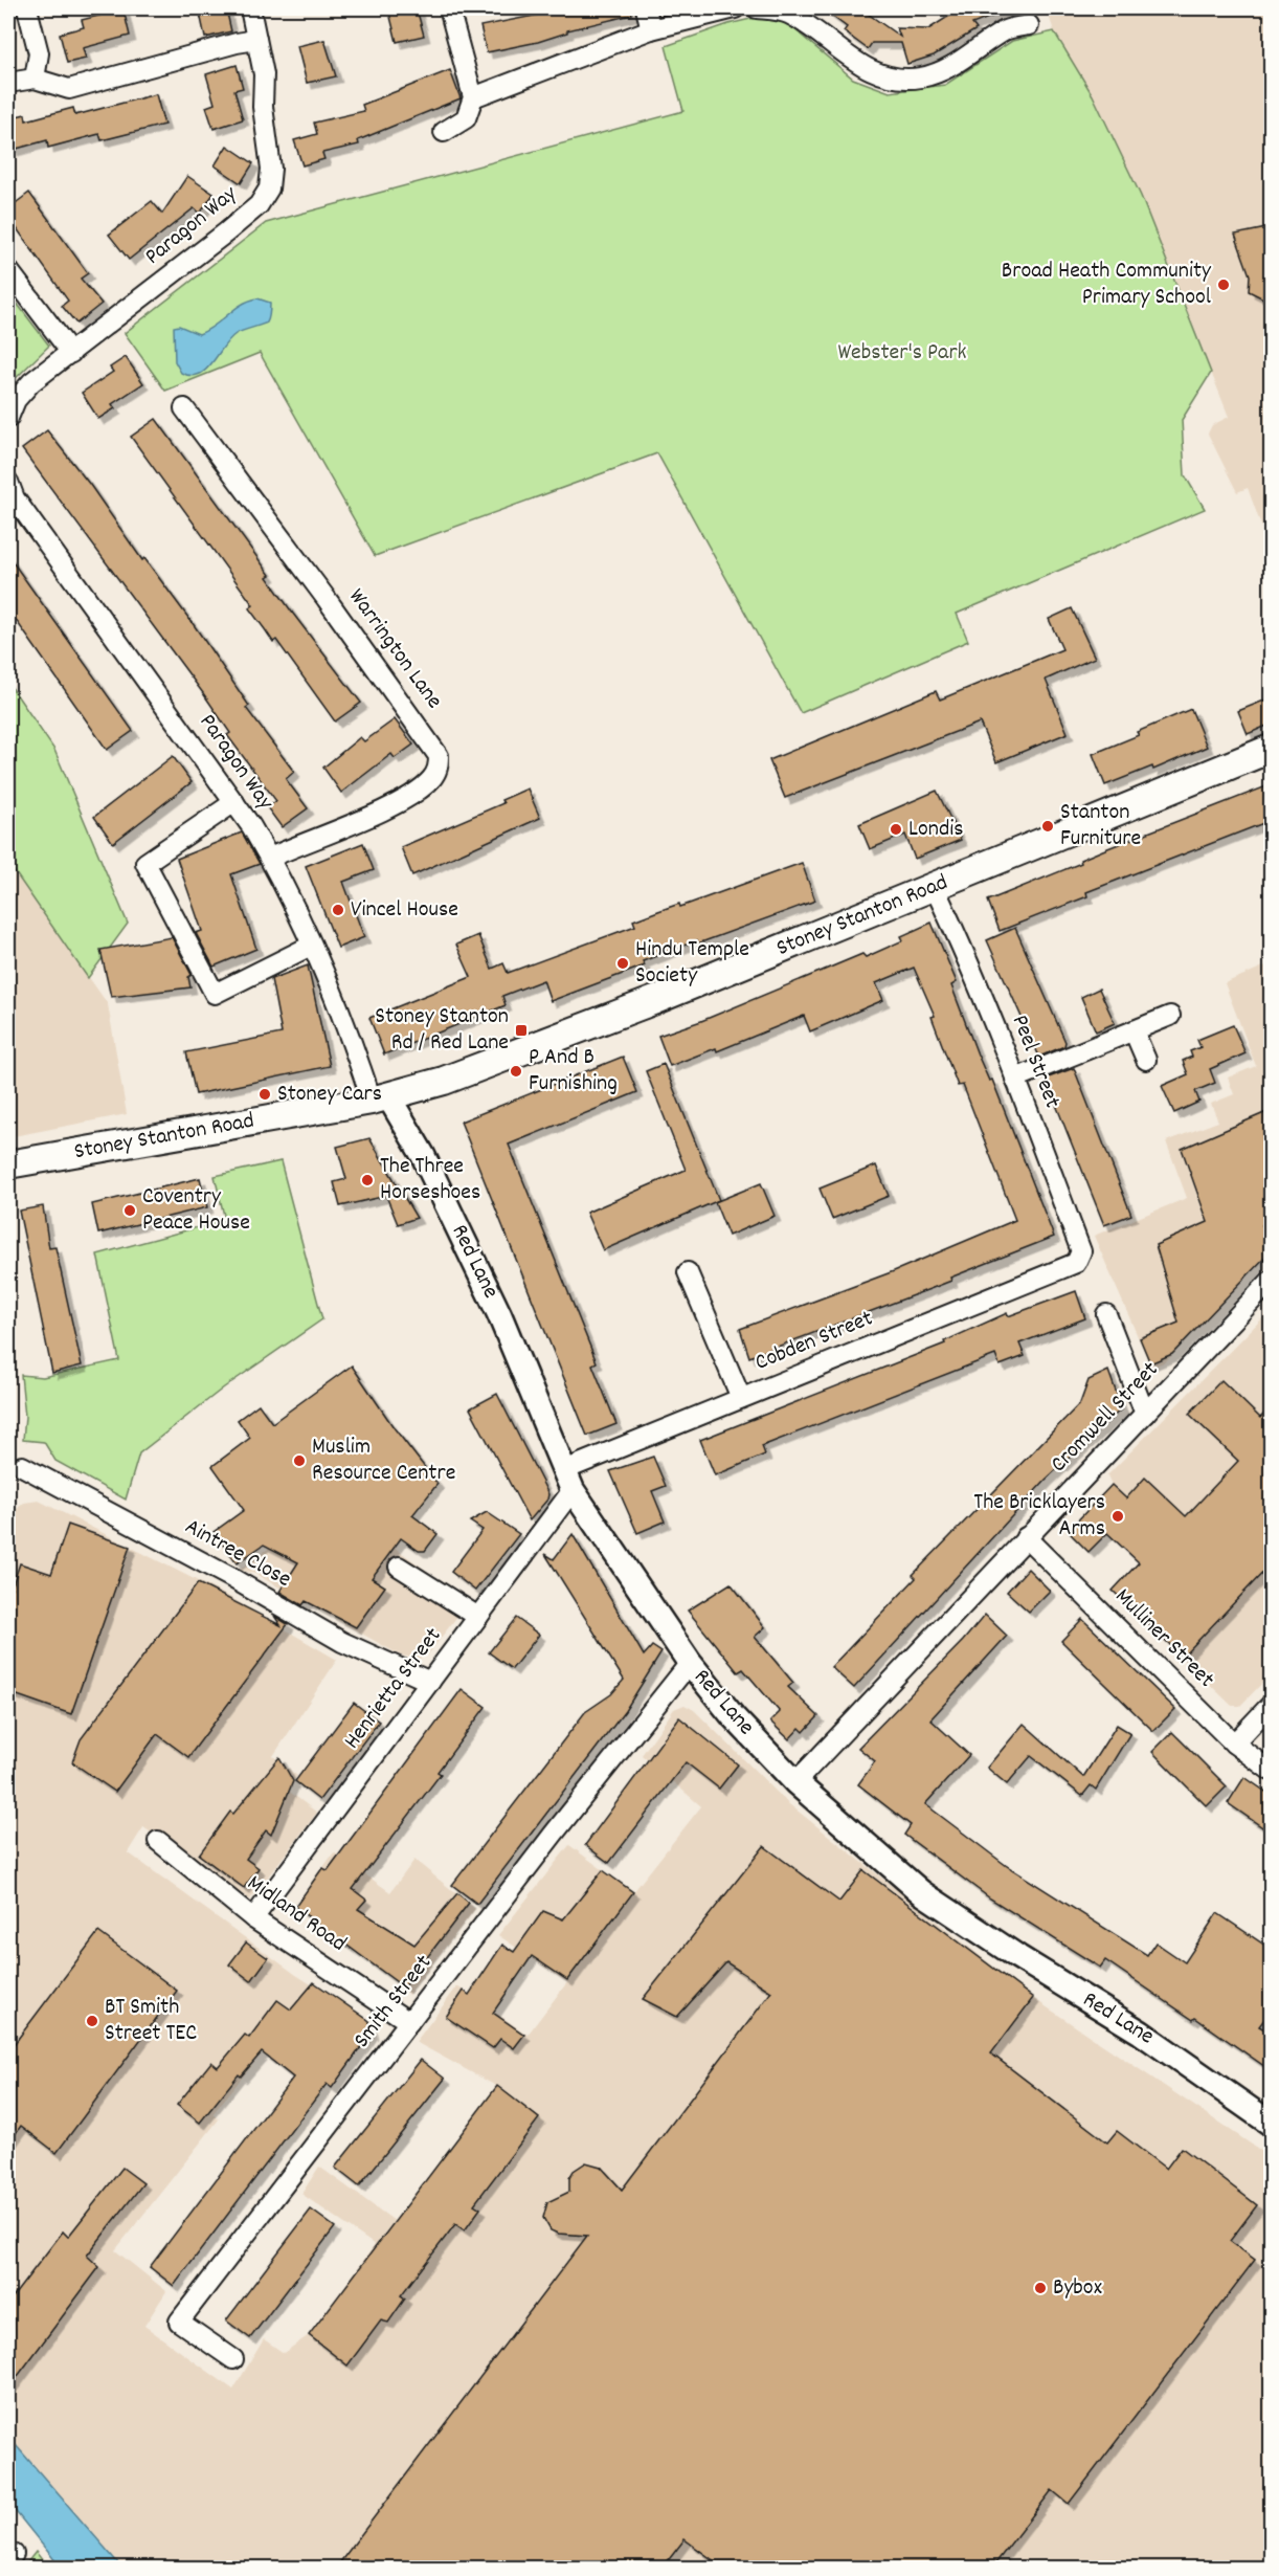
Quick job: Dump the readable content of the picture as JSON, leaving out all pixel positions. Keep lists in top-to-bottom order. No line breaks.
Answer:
{"streets":{"main road":["Stoney Stanton Road"],"street":["Paragon Way","Warrington Lane","Peel Street","Red Lane","Cobden Street","Cromwell Street","Aintree Close","Mulliner Street","Henrietta Street","Midland Road","Smith Street"]},"crossings":[["Paragon Way","Warrington Lane"],["Paragon Way","Stoney Stanton Road"],["Paragon Way","Red Lane"],["Stoney Stanton Road","Peel Street"],["Stoney Stanton Road","Red Lane"],["Peel Street","Cobden Street"],["Red Lane","Cobden Street"],["Red Lane","Cromwell Street"],["Red Lane","Henrietta Street"],["Red Lane","Smith Street"],["Cobden Street","Henrietta Street"],["Cromwell Street","Mulliner Street"],["Aintree Close","Henrietta Street"],["Henrietta Street","Midland Road"],["Midland Road","Smith Street"]],"parks":["Webster's Park"],"places":{"other":["Broad Heath Community Primary School","Stanton Furniture","Londis","Vincel House","Hindu Temple Society","P And B Furnishing","Stoney Cars","The Three Horseshoes","Coventry Peace House","Muslim Resource Centre","The Bricklayers Arms","BT Smith Street TEC","Bybox"],"transit":["Stoney Stanton Rd / Red Lane"]}}
